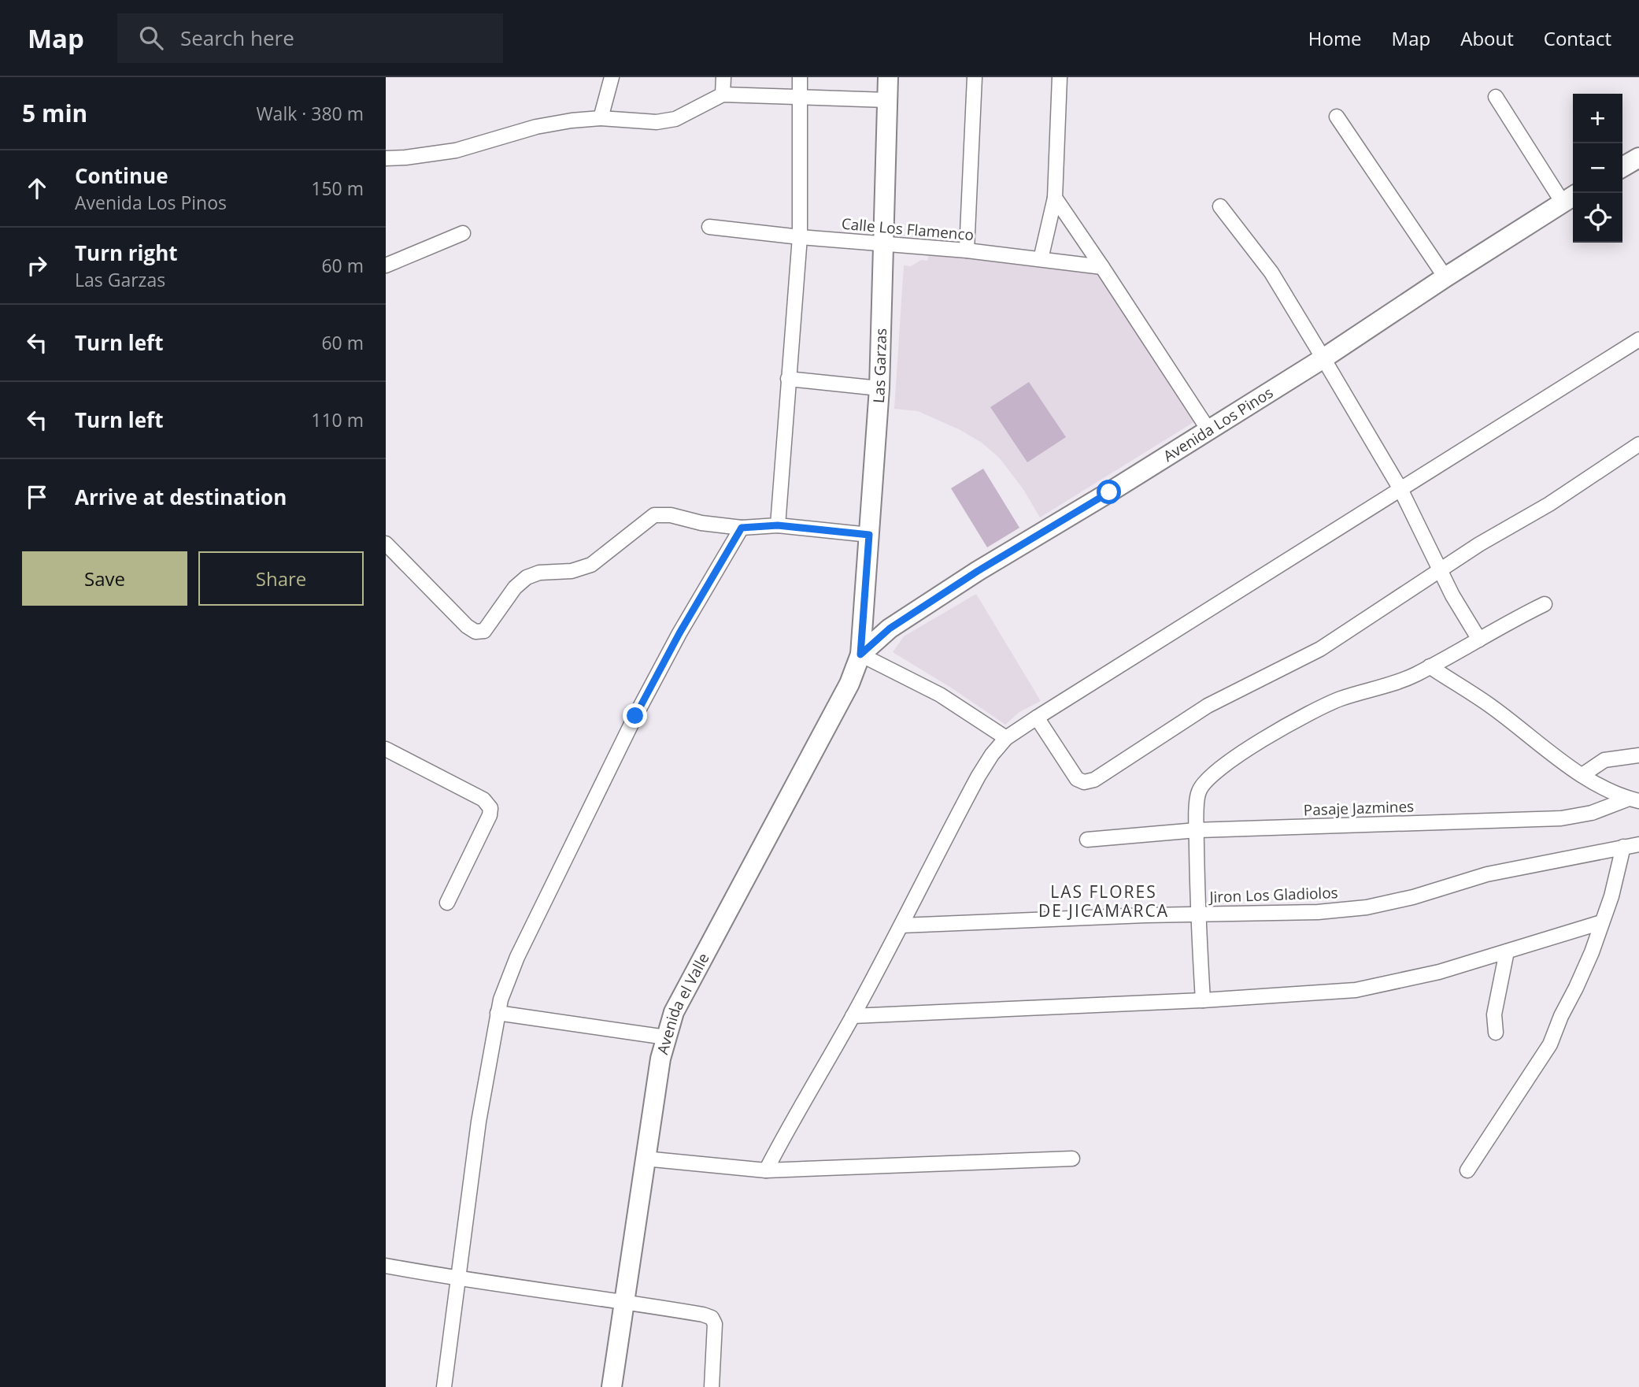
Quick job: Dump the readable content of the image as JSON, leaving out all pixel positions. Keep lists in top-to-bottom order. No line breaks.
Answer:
{"streets":{"street":["Calle Los Flamenco","Las Garzas","Avenida Los Pinos","Pasaje Jazmines","Jiron Los Gladiolos","Avenida el Valle"]},"crossings":[["Calle Los Flamenco","Las Garzas"],["Las Garzas","Avenida Los Pinos"],["Las Garzas","Avenida el Valle"],["Avenida Los Pinos","Avenida el Valle"]],"districts":["LAS FLORES DE JICAMARCA"],"page":{"header":"Map","search":"Search here","nav":["Home","Map","About","Contact"],"heading":["5 min","Walk · 380 m"],"map_buttons":["+","−"],"list":[["Continue","Avenida Los Pinos","150 m"],["Turn right","Las Garzas","60 m"],["Turn left","60 m"],["Turn left","110 m"],"Arrive at destination"],"buttons":["Save","Share"]}}
